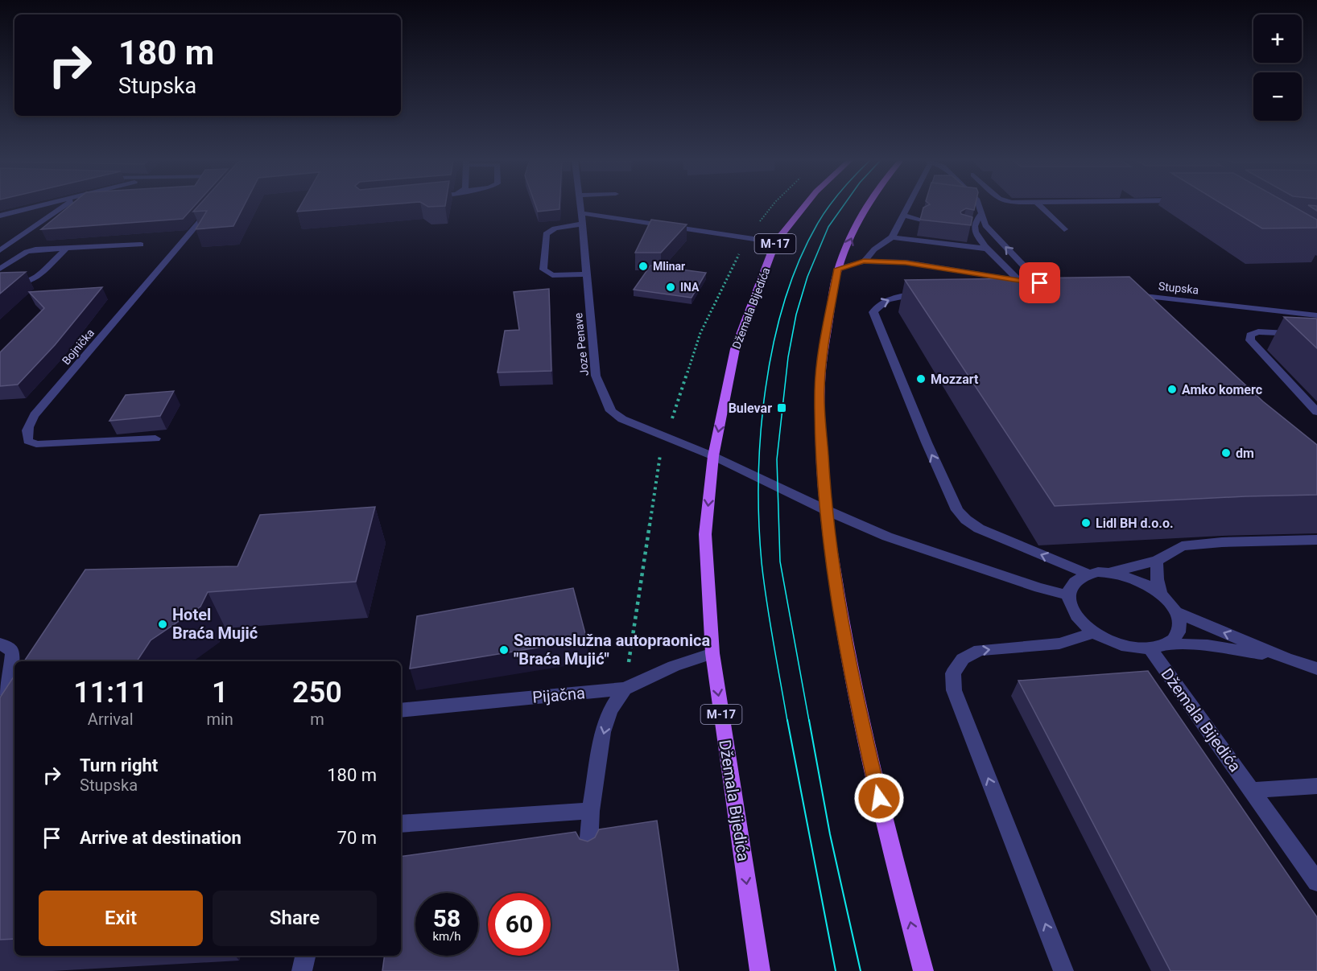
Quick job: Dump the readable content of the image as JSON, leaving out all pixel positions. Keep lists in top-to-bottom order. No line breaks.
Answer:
{"streets":{"main road":["M-17","Džemala Bijedića"],"street":["Stupska","Joze Penave","Bojnička","Pijačna"]},"crossings":[["Džemala Bijedića","Joze Penave"],["Džemala Bijedića","Pijačna"]],"one_way":["Džemala Bijedića"],"places":{"other":["Mlinar","INA","Mozzart","Amko komerc","dm","Lidl BH d.o.o.","Hotel Braća Mujić","Samouslužna autopraonica \"Braća Mujić\""],"transit":["Bulevar"]},"page":{"map_buttons":["+","−"],"turn":["180 m","Stupska"],"eta":["11:11","Arrival","1","min","250","m"],"list":[{"name":"Turn right","note":"Stupska","value":"180 m"},{"name":"Arrive at destination","value":"70 m"}],"buttons":["Exit","Share"],"speed":"58 km/h","limit":"60"}}
